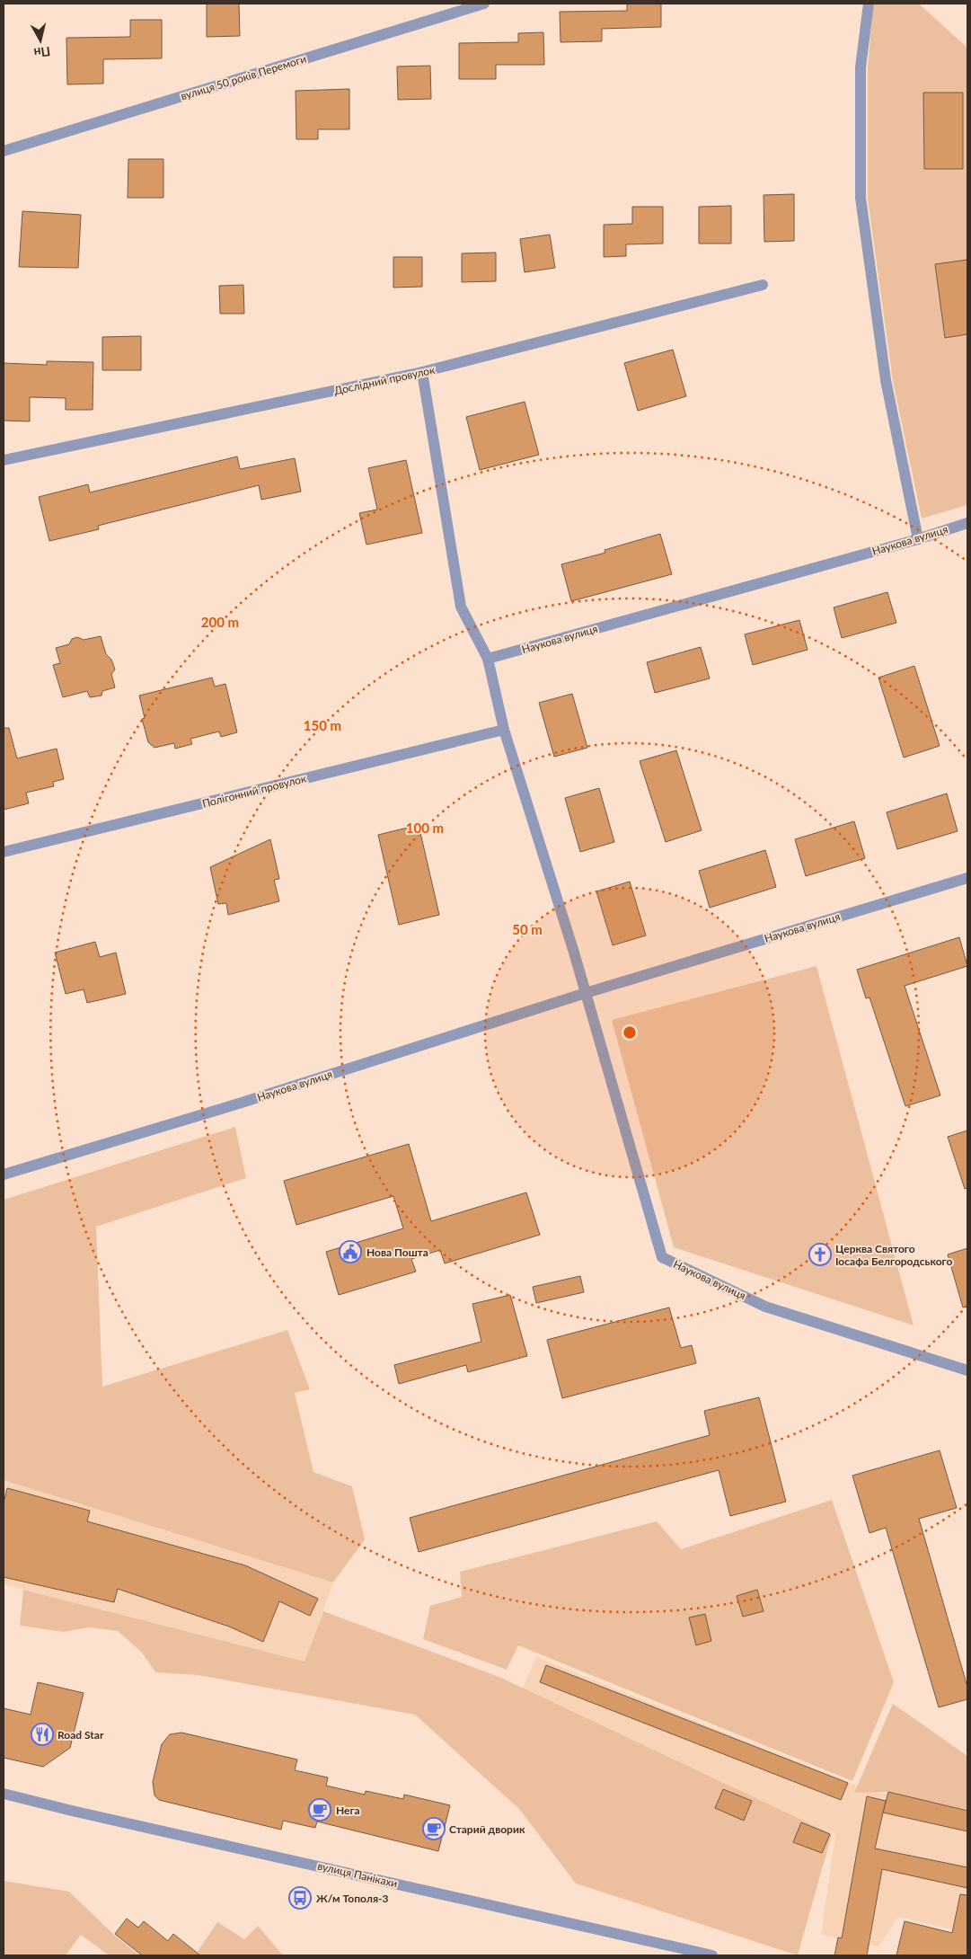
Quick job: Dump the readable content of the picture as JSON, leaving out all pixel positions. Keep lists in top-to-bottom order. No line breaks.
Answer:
{"streets":{"street":["вулиця 50 років Перемоги","Дослідний провулок","Наукова вулиця","Полігонний провулок","вулиця Панікахи"]},"crossings":[["Наукова вулиця","Полігонний провулок"]],"places":{"public building":["Нова Пошта"],"church":["Церква Святого Іосафа Белгородського"],"restaurant":["Road Star"],"cafe":["Нега","Старий дворик"],"bus stop":["Ж/м Тополя-3"]},"north":"bottom","rings":["200 m","150 m","100 m","50 m"]}
